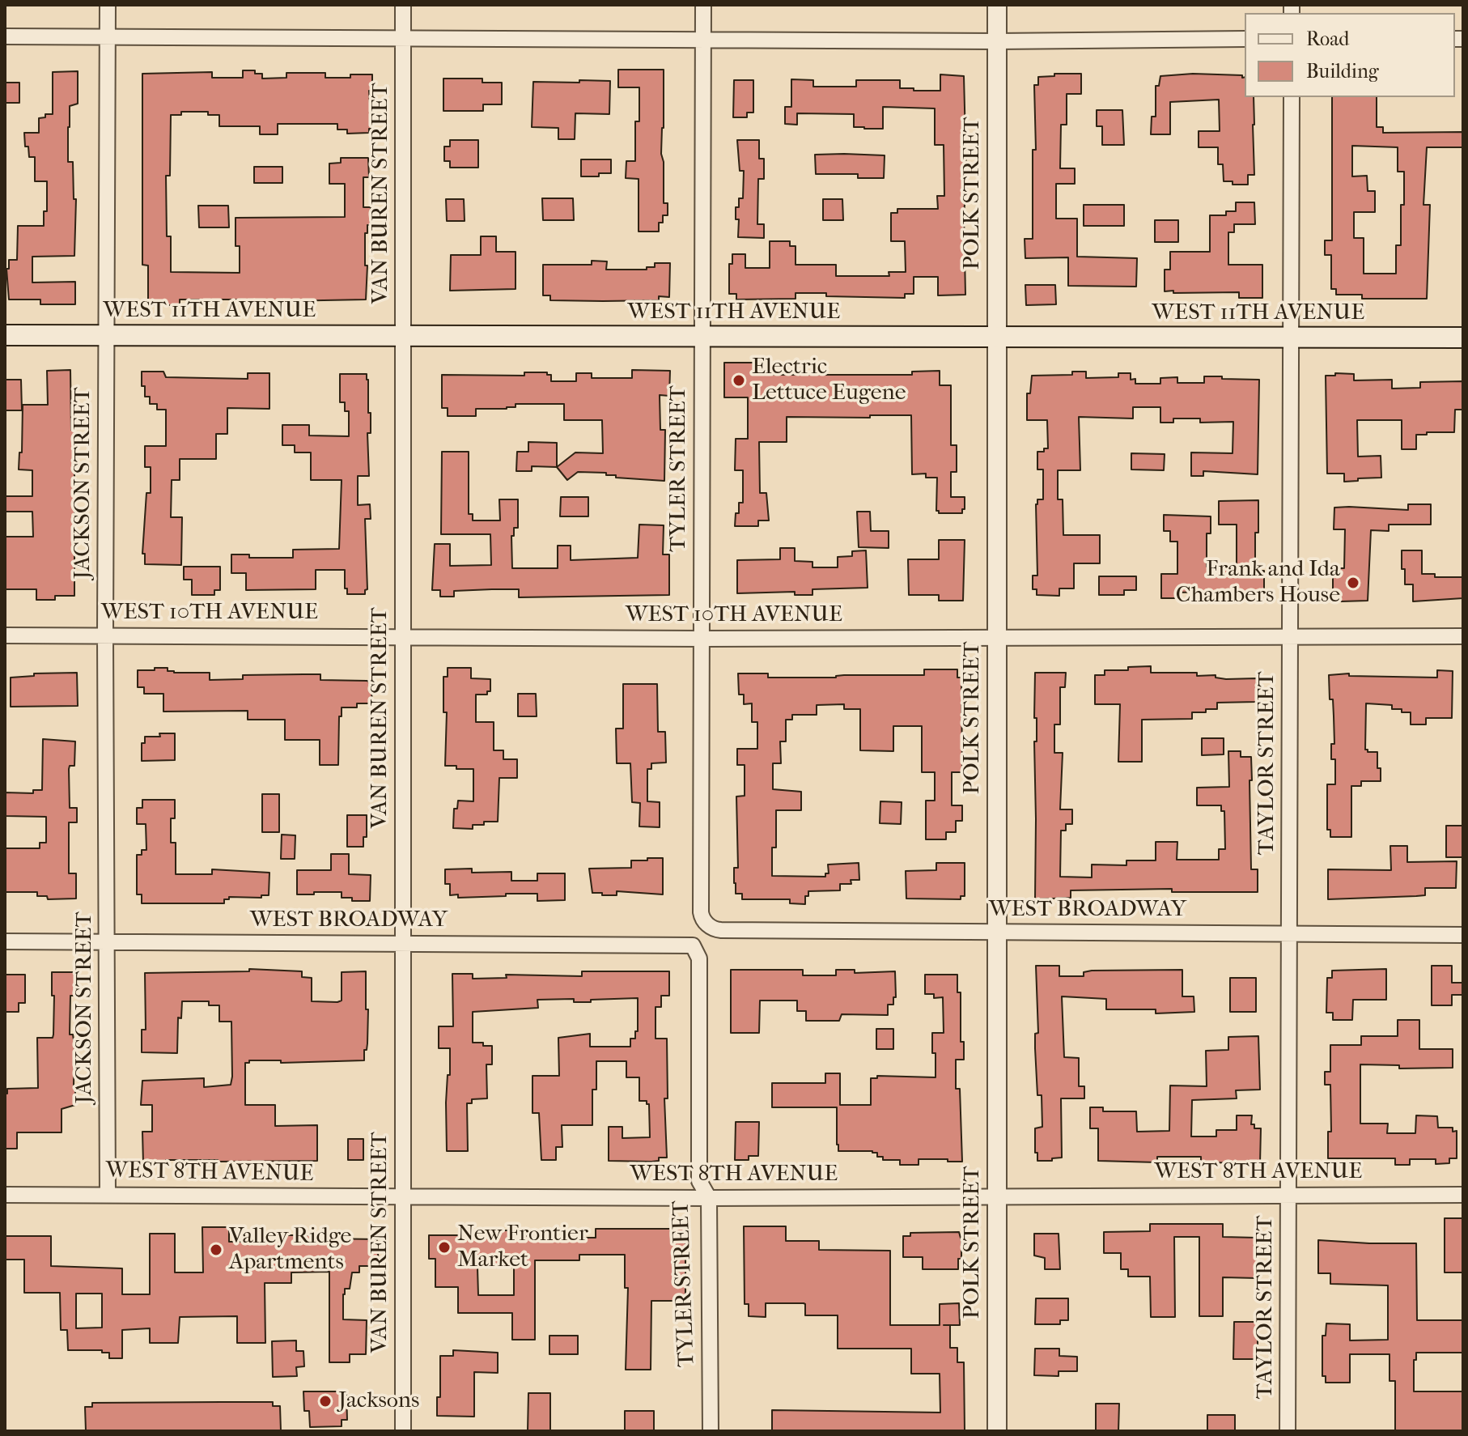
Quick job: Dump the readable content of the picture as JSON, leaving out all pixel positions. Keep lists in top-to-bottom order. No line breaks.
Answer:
{"streets":{"main road":["WEST 11TH AVENUE"],"street":["VAN BUREN STREET","POLK STREET","TYLER STREET","JACKSON STREET","WEST 10TH AVENUE","TAYLOR STREET","WEST BROADWAY","WEST 8TH AVENUE"]},"crossings":[["VAN BUREN STREET","WEST 11TH AVENUE"],["VAN BUREN STREET","WEST 10TH AVENUE"],["VAN BUREN STREET","WEST BROADWAY"],["VAN BUREN STREET","WEST 8TH AVENUE"],["POLK STREET","WEST 11TH AVENUE"],["POLK STREET","WEST 10TH AVENUE"],["POLK STREET","WEST BROADWAY"],["POLK STREET","WEST 8TH AVENUE"],["WEST 11TH AVENUE","TYLER STREET"],["WEST 11TH AVENUE","JACKSON STREET"],["WEST 11TH AVENUE","TAYLOR STREET"],["TYLER STREET","WEST 10TH AVENUE"],["TYLER STREET","WEST BROADWAY"],["TYLER STREET","WEST 8TH AVENUE"],["JACKSON STREET","WEST 10TH AVENUE"],["JACKSON STREET","WEST BROADWAY"],["JACKSON STREET","WEST 8TH AVENUE"],["WEST 10TH AVENUE","TAYLOR STREET"],["TAYLOR STREET","WEST BROADWAY"],["TAYLOR STREET","WEST 8TH AVENUE"]],"places":["Electric Lettuce Eugene","Frank and Ida Chambers House","New Frontier Market","Valley Ridge Apartments","Jacksons"],"legend":["Road","Building"]}
